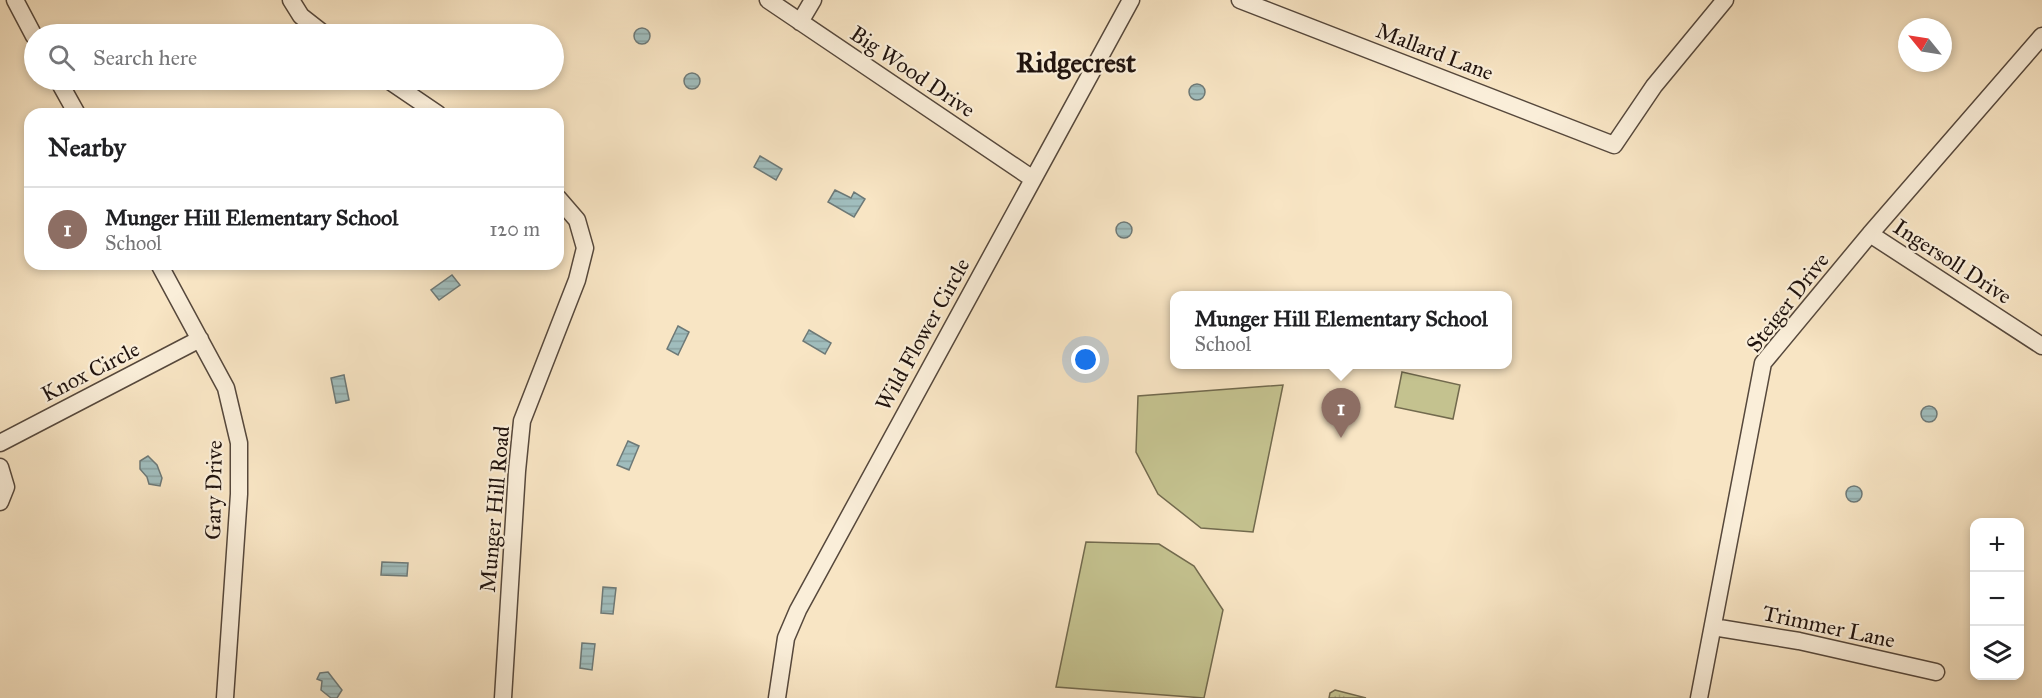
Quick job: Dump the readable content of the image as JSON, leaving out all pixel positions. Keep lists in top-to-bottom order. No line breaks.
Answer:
{"streets":{"street":["Mallard Lane","Big Wood Drive","Ingersoll Drive","Steiger Drive","Wild Flower Circle","Knox Circle","Gary Drive","Munger Hill Road","Trimmer Lane"]},"crossings":[["Big Wood Drive","Wild Flower Circle"],["Ingersoll Drive","Steiger Drive"],["Steiger Drive","Trimmer Lane"],["Knox Circle","Gary Drive"]],"districts":["Ridgecrest"],"north":"top left","page":{"search":"Search here","heading":"Nearby","list":[{"mark":"1","name":"Munger Hill Elementary School","note":"School","value":"120 m"}],"popup":["Munger Hill Elementary School","School"],"pins":"1","map_buttons":["+","−"]}}
